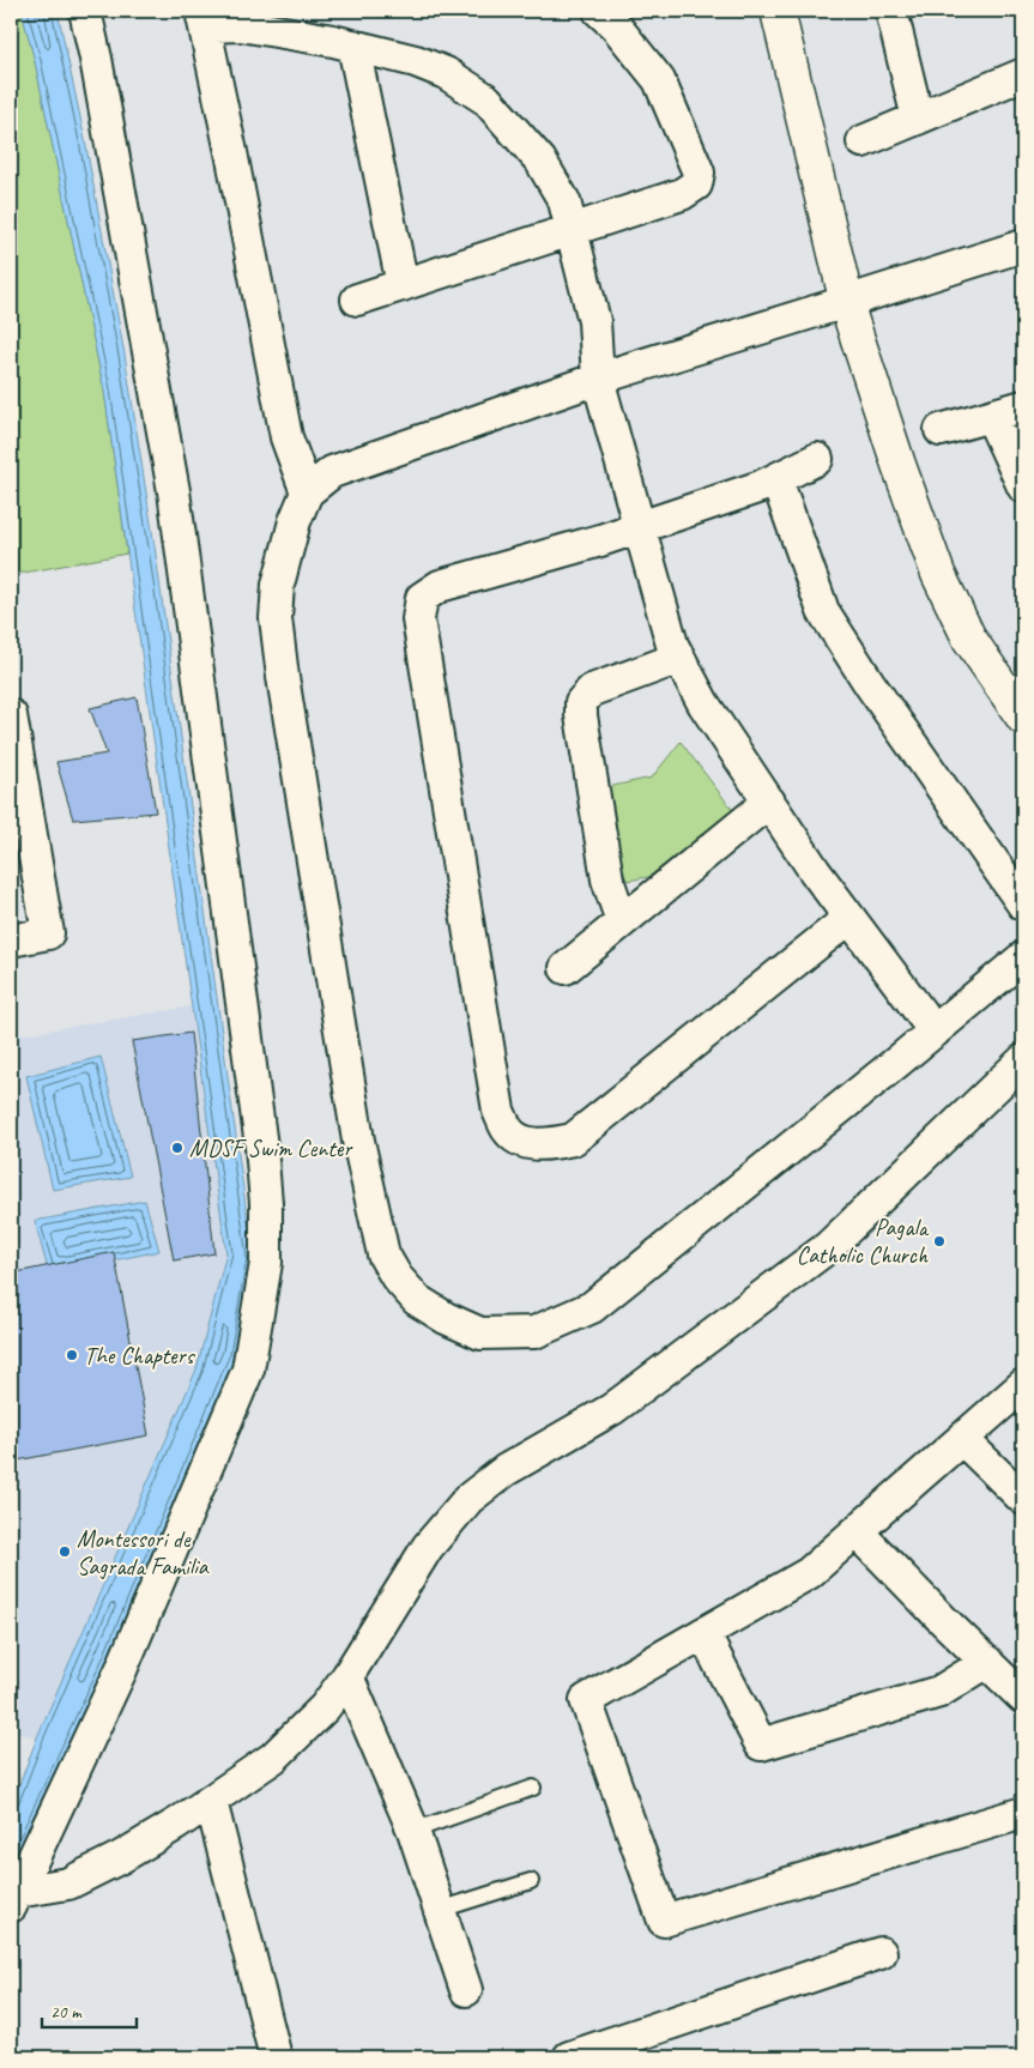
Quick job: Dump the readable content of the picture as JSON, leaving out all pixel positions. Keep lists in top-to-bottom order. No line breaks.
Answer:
{"places":["MDSF Swim Center","Pagala Catholic Church","The Chapters","Montessori de Sagrada Familia"],"scale_bar":"20 m"}
